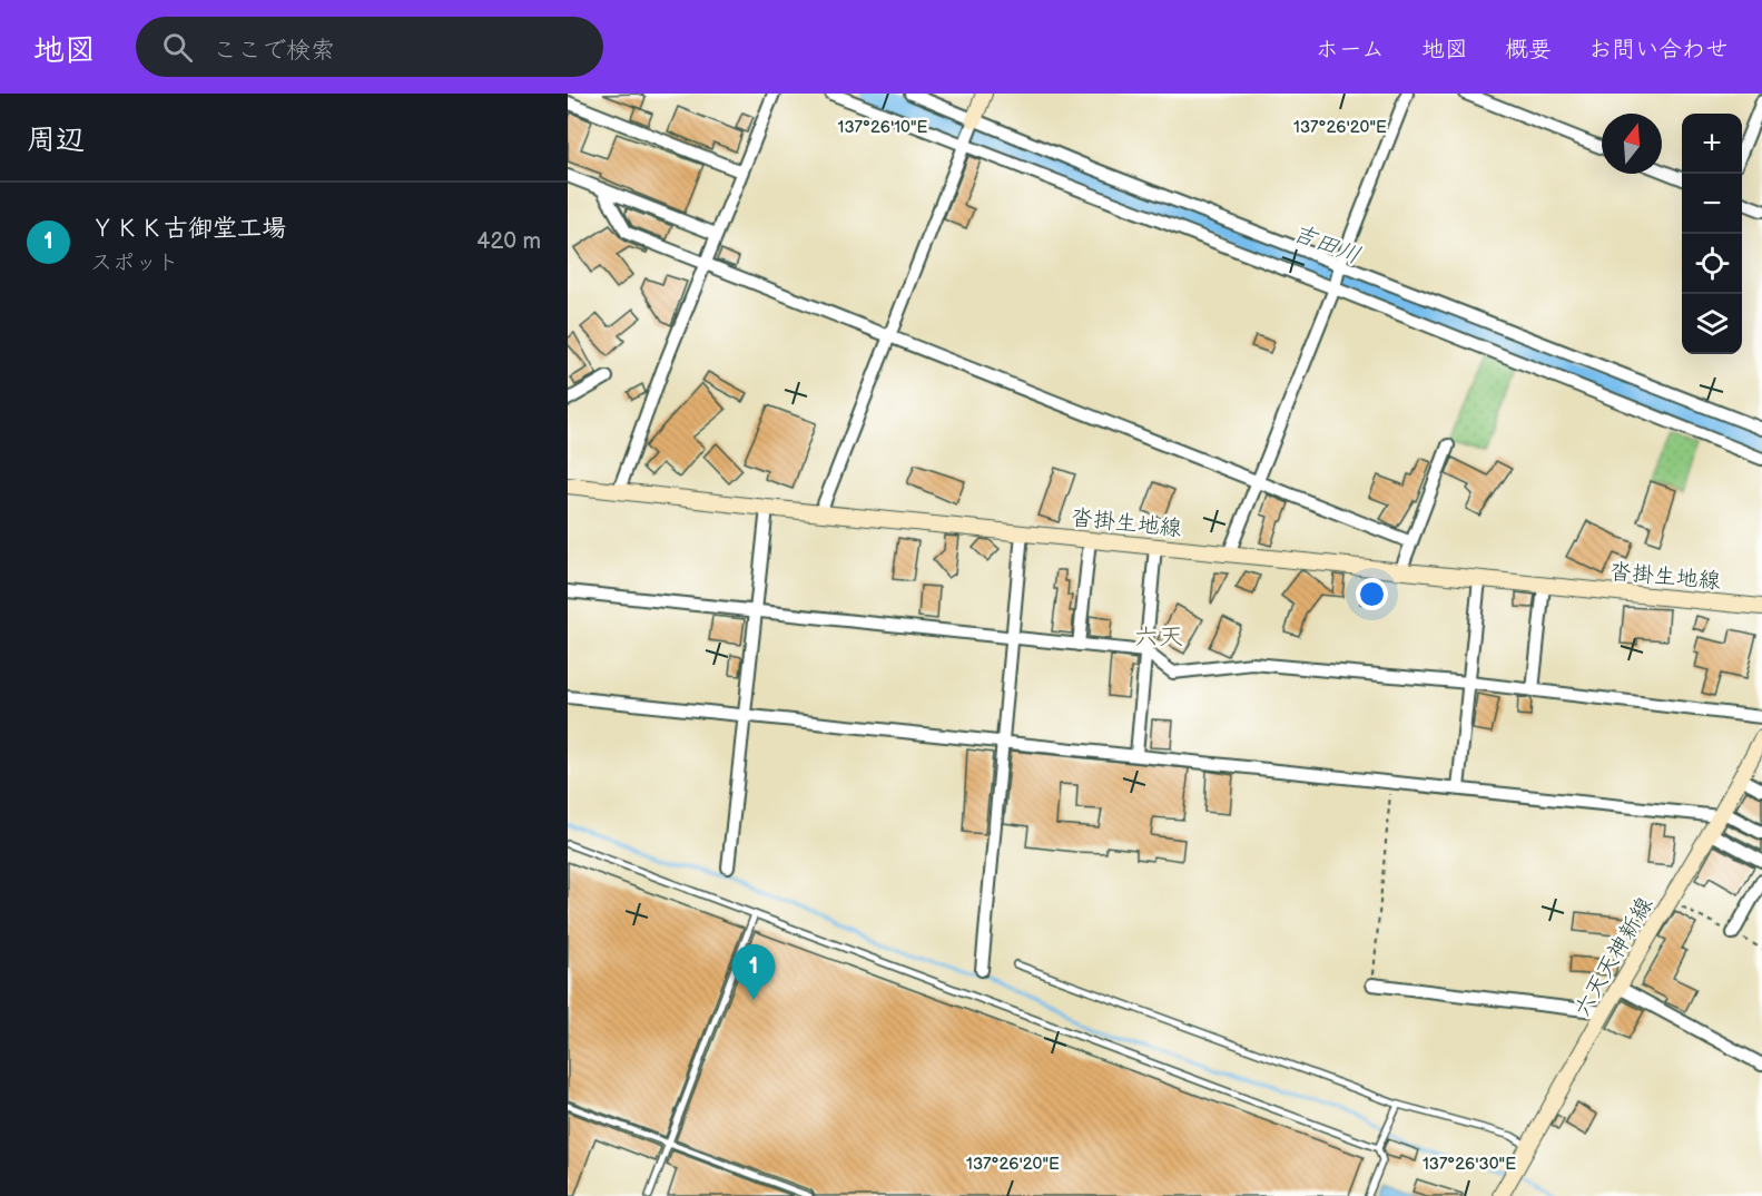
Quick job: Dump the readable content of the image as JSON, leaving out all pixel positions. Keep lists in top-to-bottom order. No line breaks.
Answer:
{"streets":{"main road":["沓掛生地線","六天天神新線"]},"districts":["六天"],"water":["吉田川"],"north":"top","page":{"header":"地図","search":"ここで検索","nav":["ホーム","地図","概要","お問い合わせ"],"heading":"周辺","map_buttons":["+","−"],"list":[{"mark":"1","name":"ＹＫＫ古御堂工場","note":"スポット","value":"420 m"}],"pins":"1"},"coordinates":["137°26'10\"E","137°26'20\"E","137°26'30\"E"]}
